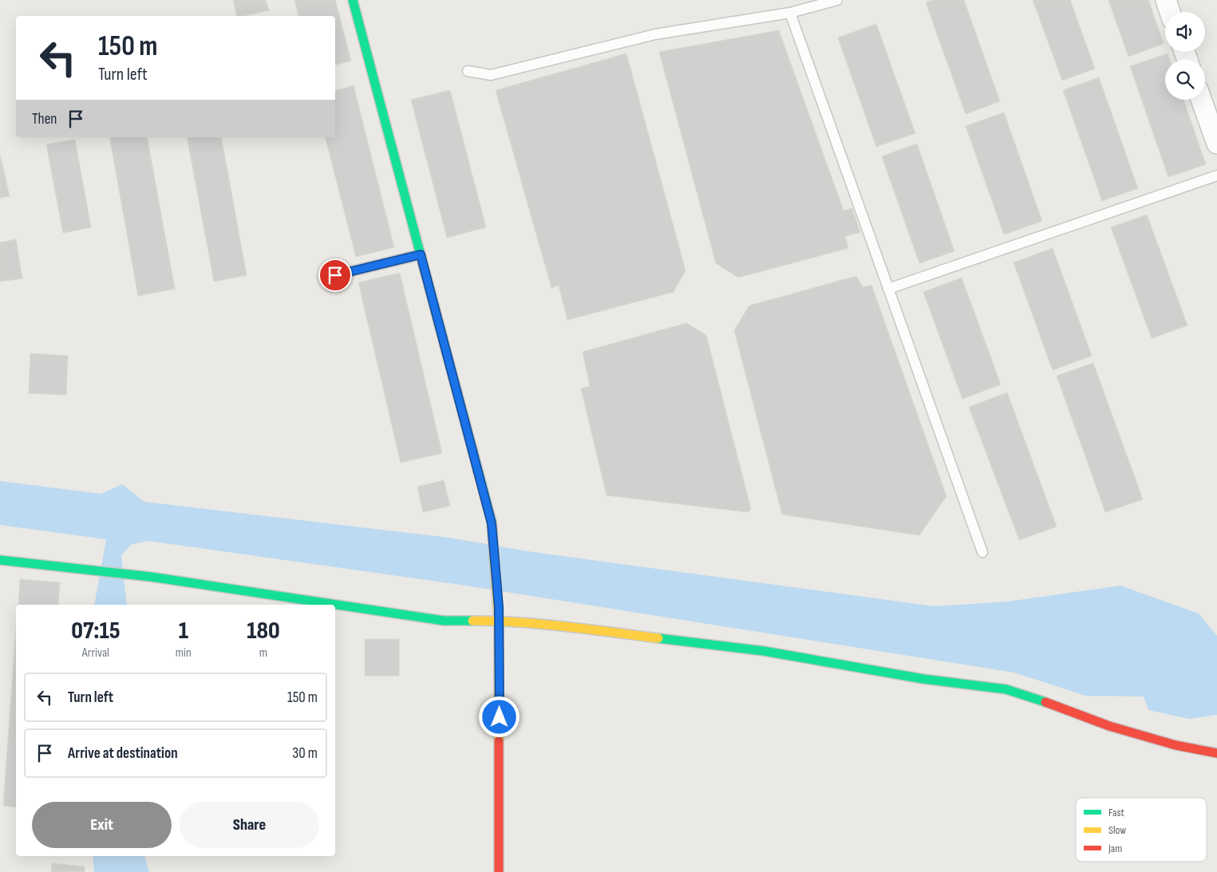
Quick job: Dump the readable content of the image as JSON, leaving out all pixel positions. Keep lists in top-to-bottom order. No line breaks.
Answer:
{"legend":["Fast","Slow","Jam"],"page":{"turn":["150 m","Turn left"],"then":"Then","eta":["07:15","Arrival","1","min","180","m"],"list":[{"name":"Turn left","value":"150 m"},{"name":"Arrive at destination","value":"30 m"}],"buttons":["Exit","Share"]}}
